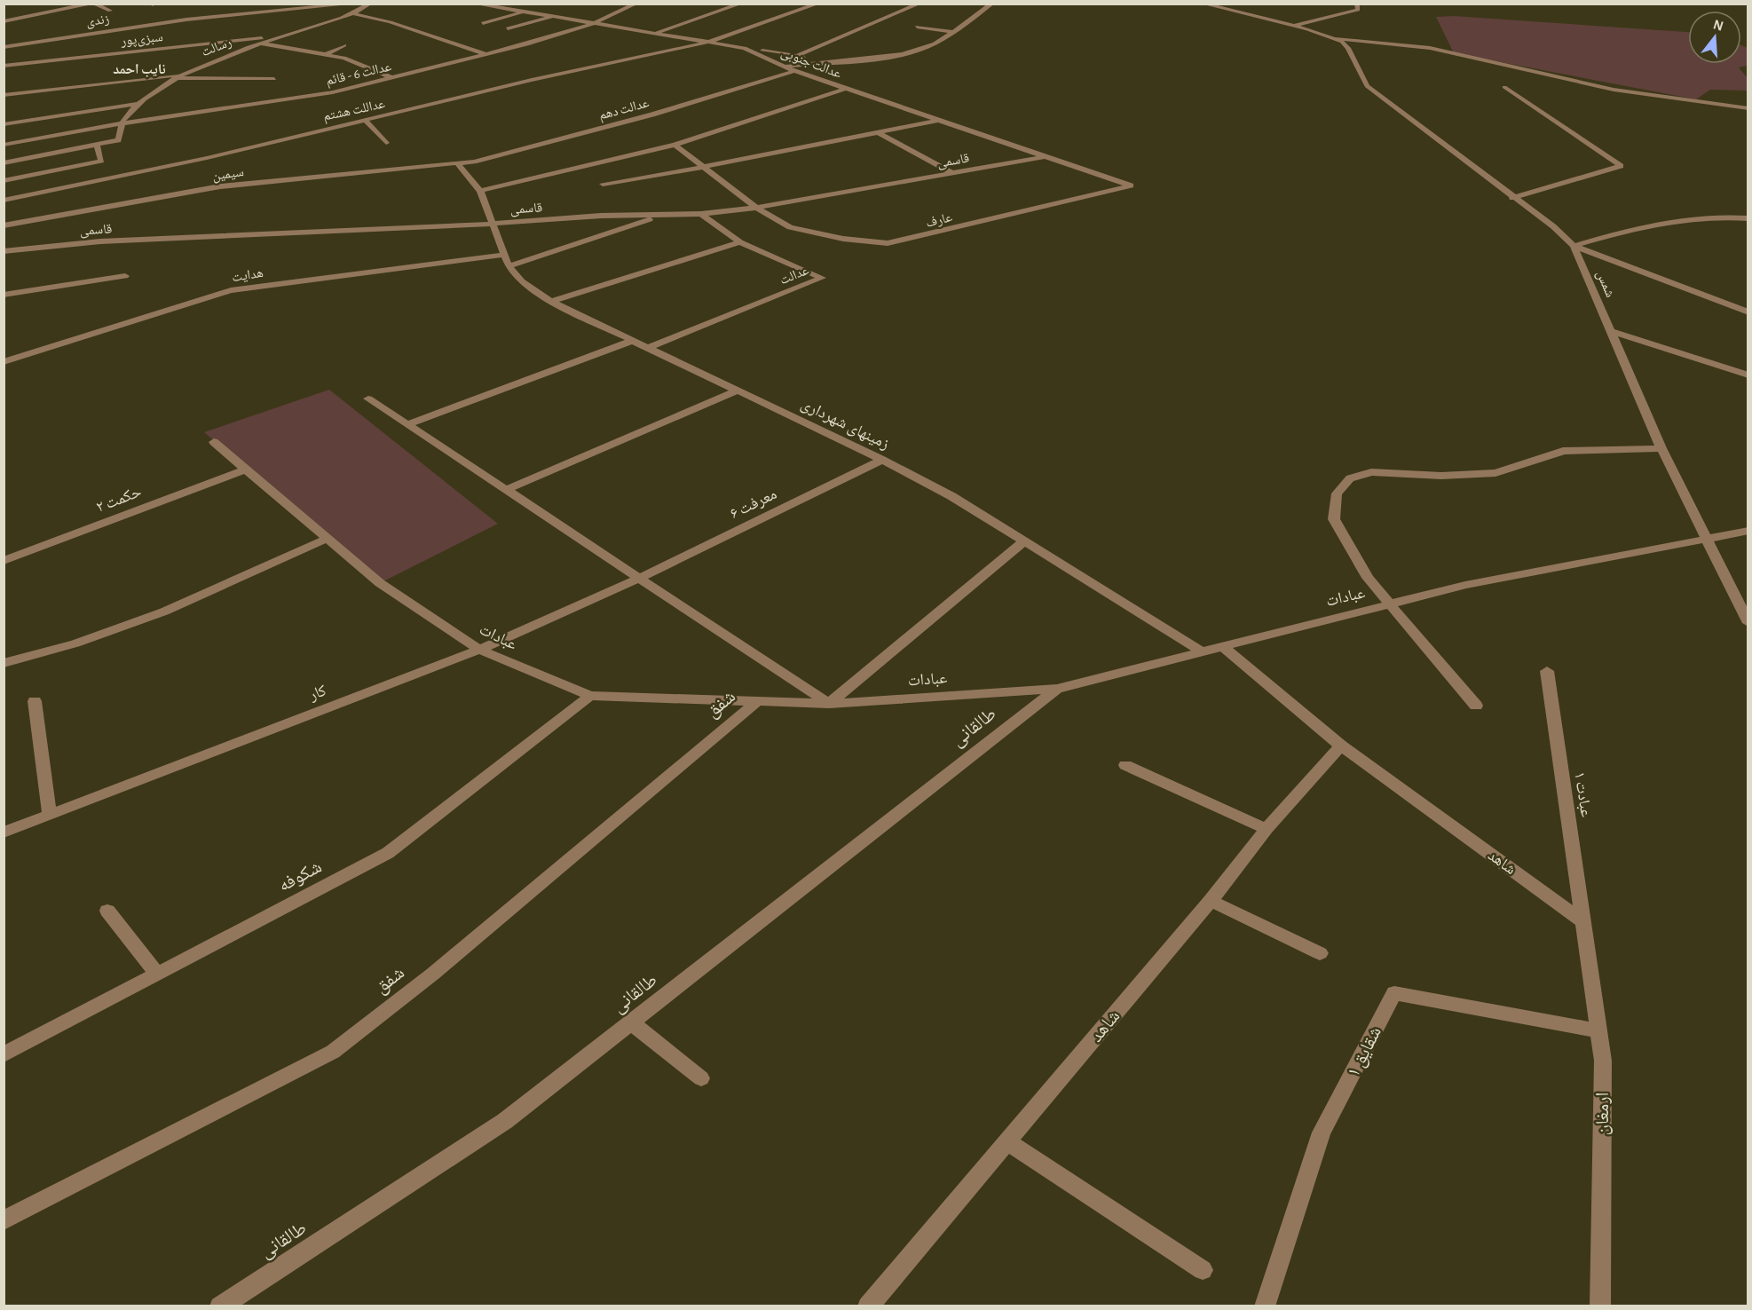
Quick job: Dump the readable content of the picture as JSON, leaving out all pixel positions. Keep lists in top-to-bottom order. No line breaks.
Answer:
{"streets":{"street":["زندی","سبزی‌پور","رسالت","عدالت جنوبی","عدالت 6 - قائم","عدالت دهم","عداللت هشتم","قاسمی","سیمین","عارف","هدایت","عدالت","شمس","زمینهای شهرداری","حکمت ۲","معرفت ۶","عبادات","کار","شفق","طالقانی","عبادت ۱","شاهد","شکوفه","شقایق ۱","ارمغان"]},"crossings":[["سبزی‌پور","رسالت"],["رسالت","عدالت 6 - قائم"],["عدالت جنوبی","عدالت 6 - قائم"],["عدالت جنوبی","عدالت دهم"],["عدالت جنوبی","عداللت هشتم"],["عدالت جنوبی","قاسمی"],["عدالت جنوبی","عارف"],["عدالت دهم","سیمین"],["عدالت دهم","زمینهای شهرداری"],["قاسمی","عارف"],["قاسمی","عدالت"],["قاسمی","زمینهای شهرداری"],["سیمین","زمینهای شهرداری"],["هدایت","زمینهای شهرداری"],["عدالت","زمینهای شهرداری"],["شمس","عبادات"],["زمینهای شهرداری","معرفت ۶"],["زمینهای شهرداری","عبادات"],["حکمت ۲","عبادات"],["معرفت ۶","کار"],["عبادات","کار"],["عبادات","شفق"],["عبادات","طالقانی"],["عبادات","شاهد"],["عبادات","شکوفه"],["عبادت ۱","شاهد"],["عبادت ۱","ارمغان"],["شاهد","ارمغان"],["شقایق ۱","ارمغان"]],"districts":["نایب احمد"],"north":"top"}
